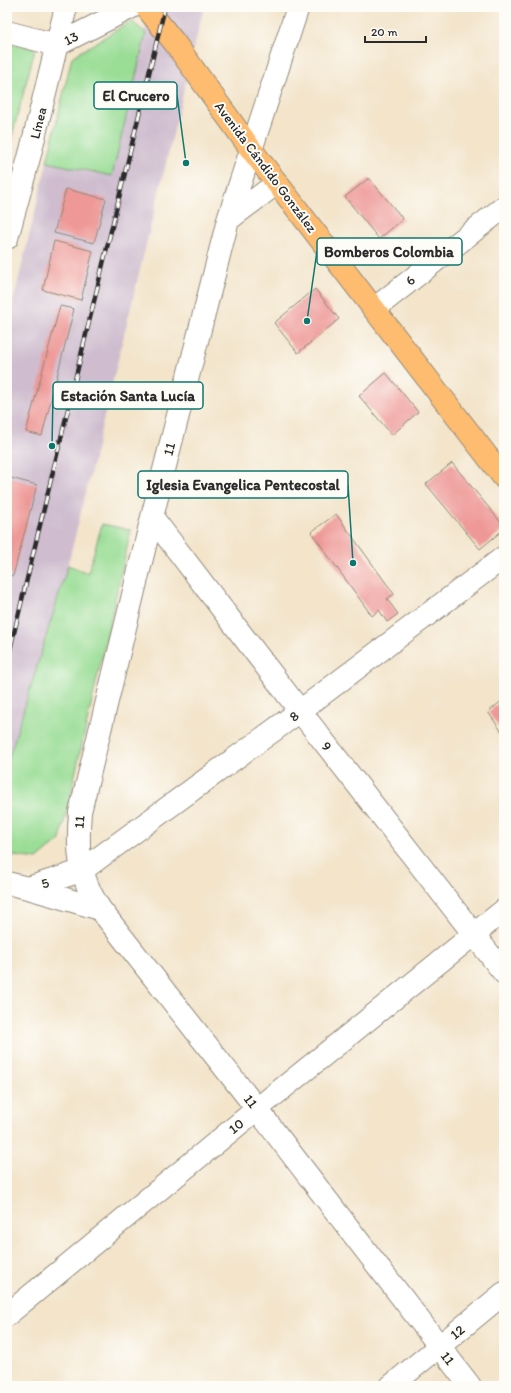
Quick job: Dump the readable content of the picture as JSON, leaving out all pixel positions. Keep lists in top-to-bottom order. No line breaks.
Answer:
{"streets":{"main road":["Avenida Cándido González"],"street":["13","Línea","6","11","8","9","5","10","12"]},"crossings":[["13","Línea"],["Avenida Cándido González","6"],["Avenida Cándido González","11"],["11","8"],["11","9"],["11","5"],["11","10"],["11","12"],["8","9"],["8","5"],["9","10"]],"places":["El Crucero","Bomberos Colombia","Estación Santa Lucía","Iglesia Evangelica Pentecostal"],"scale_bar":"20 m"}
